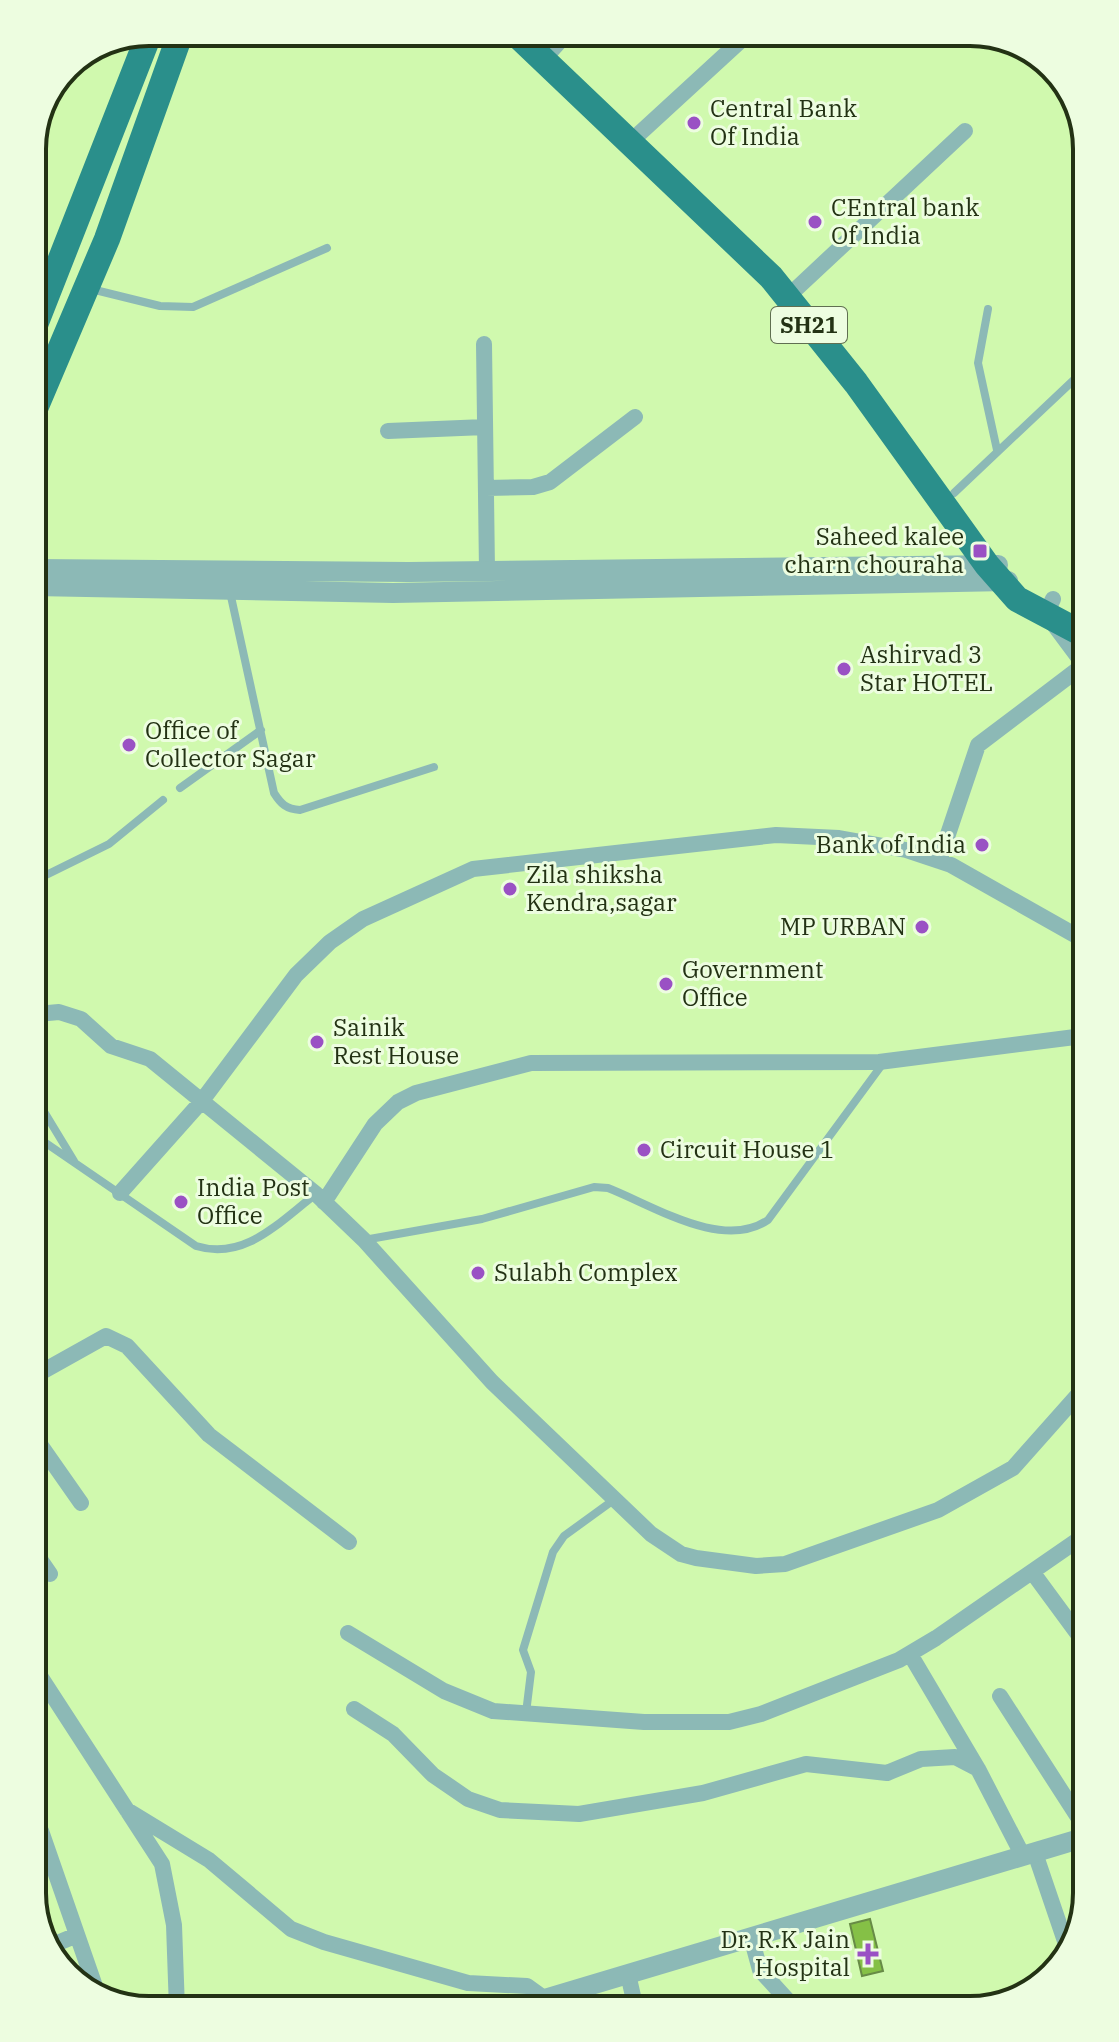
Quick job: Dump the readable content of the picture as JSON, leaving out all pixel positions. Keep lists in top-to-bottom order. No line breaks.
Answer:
{"streets":{"main road":["SH21"]},"places":{"other":["Central Bank Of India","CEntral bank Of India","Ashirvad 3 Star HOTEL","Office of Collector Sagar","Bank of India","Zila shiksha Kendra,sagar","MP URBAN","Government Office","Sainik Rest House","Circuit House 1","India Post Office","Sulabh Complex"],"transit":["Saheed kalee charn chouraha"],"health":["Dr. R.K Jain Hospital"]}}
